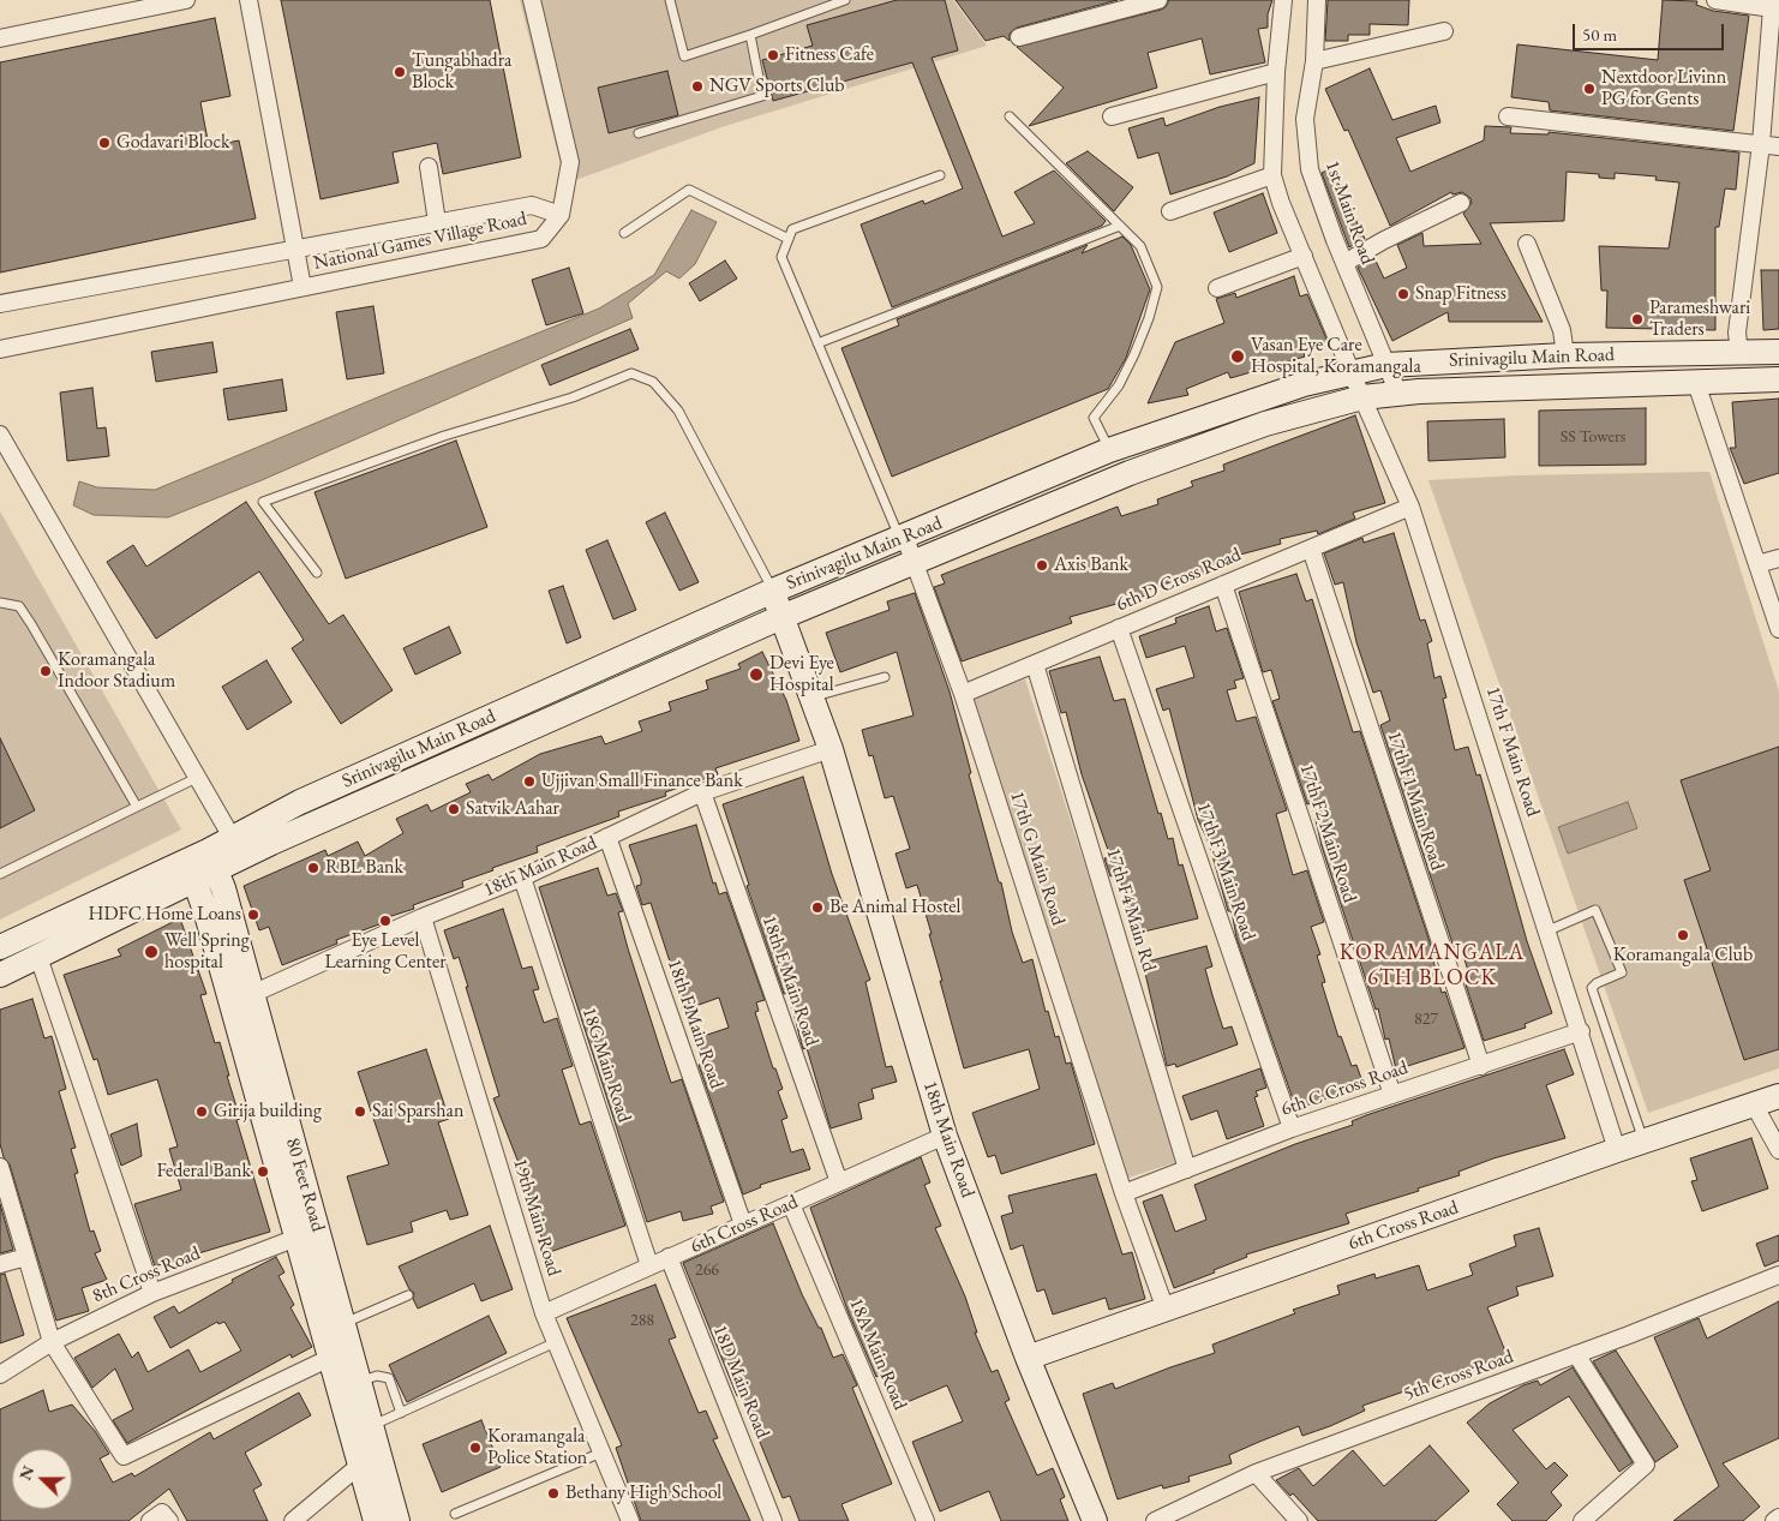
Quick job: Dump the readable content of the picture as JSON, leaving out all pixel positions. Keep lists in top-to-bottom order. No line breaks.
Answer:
{"streets":{"main road":["Srinivagilu Main Road","18th Main Road","80 Feet Road","6th Cross Road"],"street":["1st Main Road","National Games Village Road","6th D Cross Road","17th F Main Road","17th F1 Main Road","17th F2 Main Road","17th G Main Road","17th F3 Main Road","17th F4 Main Rd","18th E Main Road","18th F Main Road","18G Main Road","6th C Cross Road","19th Main Road","8th Cross Road","18A Main Road","5th Cross Road","18D Main Road"]},"crossings":[["1st Main Road","Srinivagilu Main Road"],["Srinivagilu Main Road","17th F Main Road"],["Srinivagilu Main Road","17th G Main Road"],["Srinivagilu Main Road","18th Main Road"],["Srinivagilu Main Road","80 Feet Road"],["6th D Cross Road","17th F Main Road"],["6th D Cross Road","17th F1 Main Road"],["6th D Cross Road","17th F2 Main Road"],["6th D Cross Road","17th G Main Road"],["6th D Cross Road","17th F3 Main Road"],["6th D Cross Road","17th F4 Main Rd"],["17th F Main Road","6th C Cross Road"],["17th F Main Road","6th Cross Road"],["17th F1 Main Road","6th C Cross Road"],["17th F2 Main Road","6th C Cross Road"],["17th G Main Road","6th C Cross Road"],["17th G Main Road","6th Cross Road"],["18th Main Road","18th E Main Road"],["18th Main Road","18th F Main Road"],["18th Main Road","18G Main Road"],["18th Main Road","80 Feet Road"],["18th Main Road","19th Main Road"],["18th Main Road","6th Cross Road"],["17th F3 Main Road","6th C Cross Road"],["17th F4 Main Rd","6th C Cross Road"],["18th E Main Road","6th Cross Road"],["18th F Main Road","6th Cross Road"],["18G Main Road","6th Cross Road"],["80 Feet Road","8th Cross Road"],["19th Main Road","6th Cross Road"],["6th Cross Road","18A Main Road"],["6th Cross Road","18D Main Road"]],"districts":["KORAMANGALA 6TH BLOCK"],"places":["Fitness Cafe","Tungabhadra Block","NGV Sports Club","Nextdoor Livinn PG for Gents","Godavari Block","Snap Fitness","Parameshwari Traders","Vasan Eye Care Hospital, Koramangala","Axis Bank","Koramangala Indoor Stadium","Devi Eye Hospital","Ujjivan Small Finance Bank","Satvik Aahar","RBL Bank","Be Animal Hostel","HDFC Home Loans","Eye Level Learning Center","Koramangala Club","Well Spring hospital","Girija building","Sai Sparshan","Federal Bank","Koramangala Police Station","Bethany High School"],"house_numbers":["SS Towers","827","266","288"],"scale_bar":"50 m","north":"left"}
